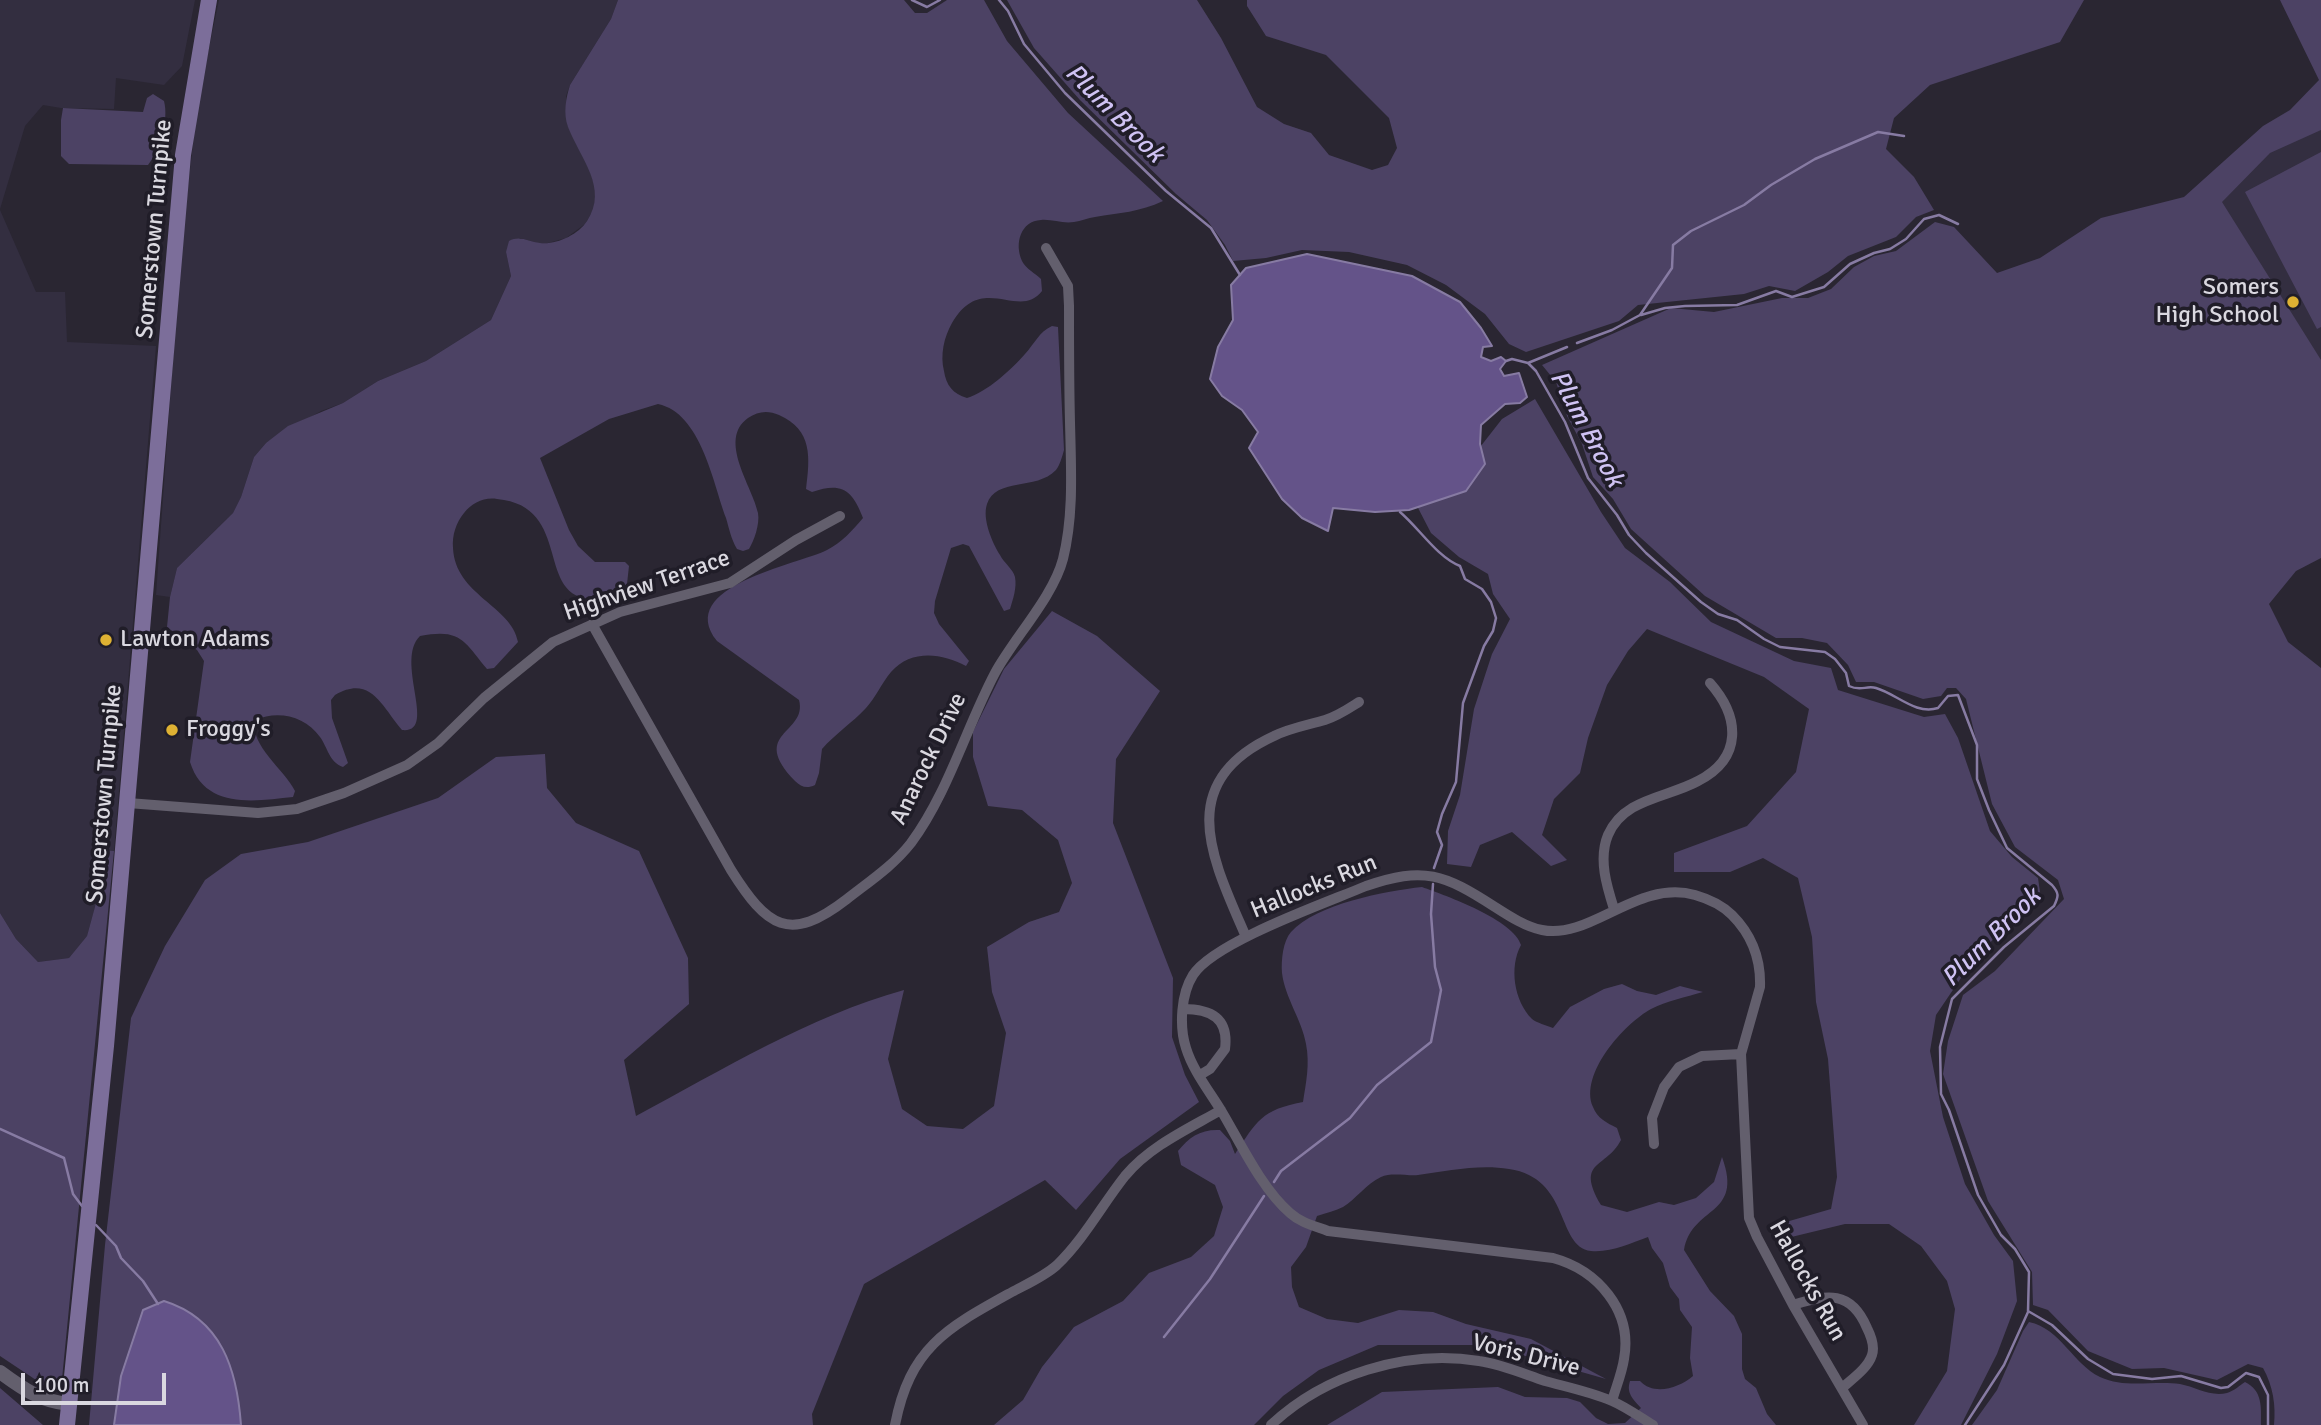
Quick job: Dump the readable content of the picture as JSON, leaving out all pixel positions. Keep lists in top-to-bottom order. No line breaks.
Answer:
{"streets":{"main road":["Somerstown Turnpike"],"street":["Highview Terrace","Anarock Drive","Hallocks Run","Voris Drive"]},"crossings":[["Somerstown Turnpike","Highview Terrace"],["Highview Terrace","Anarock Drive"],["Hallocks Run","Voris Drive"]],"water":["Plum Brook"],"places":["Somers High School","Lawton Adams","Froggy's"],"scale_bar":"100 m"}
